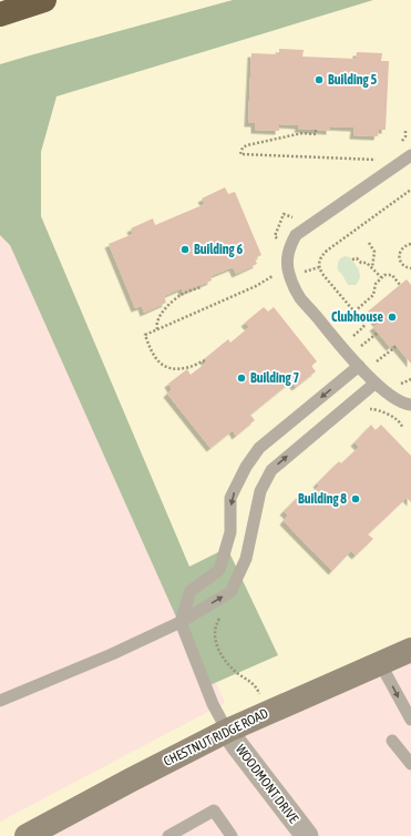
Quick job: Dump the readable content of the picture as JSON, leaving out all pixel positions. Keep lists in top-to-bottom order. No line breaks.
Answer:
{"streets":{"main road":["CHESTNUT RIDGE ROAD"],"street":["WOODMONT DRIVE"]},"crossings":[["CHESTNUT RIDGE ROAD","WOODMONT DRIVE"]],"places":["Building 5","Building 6","Clubhouse","Building 7","Building 8"]}
